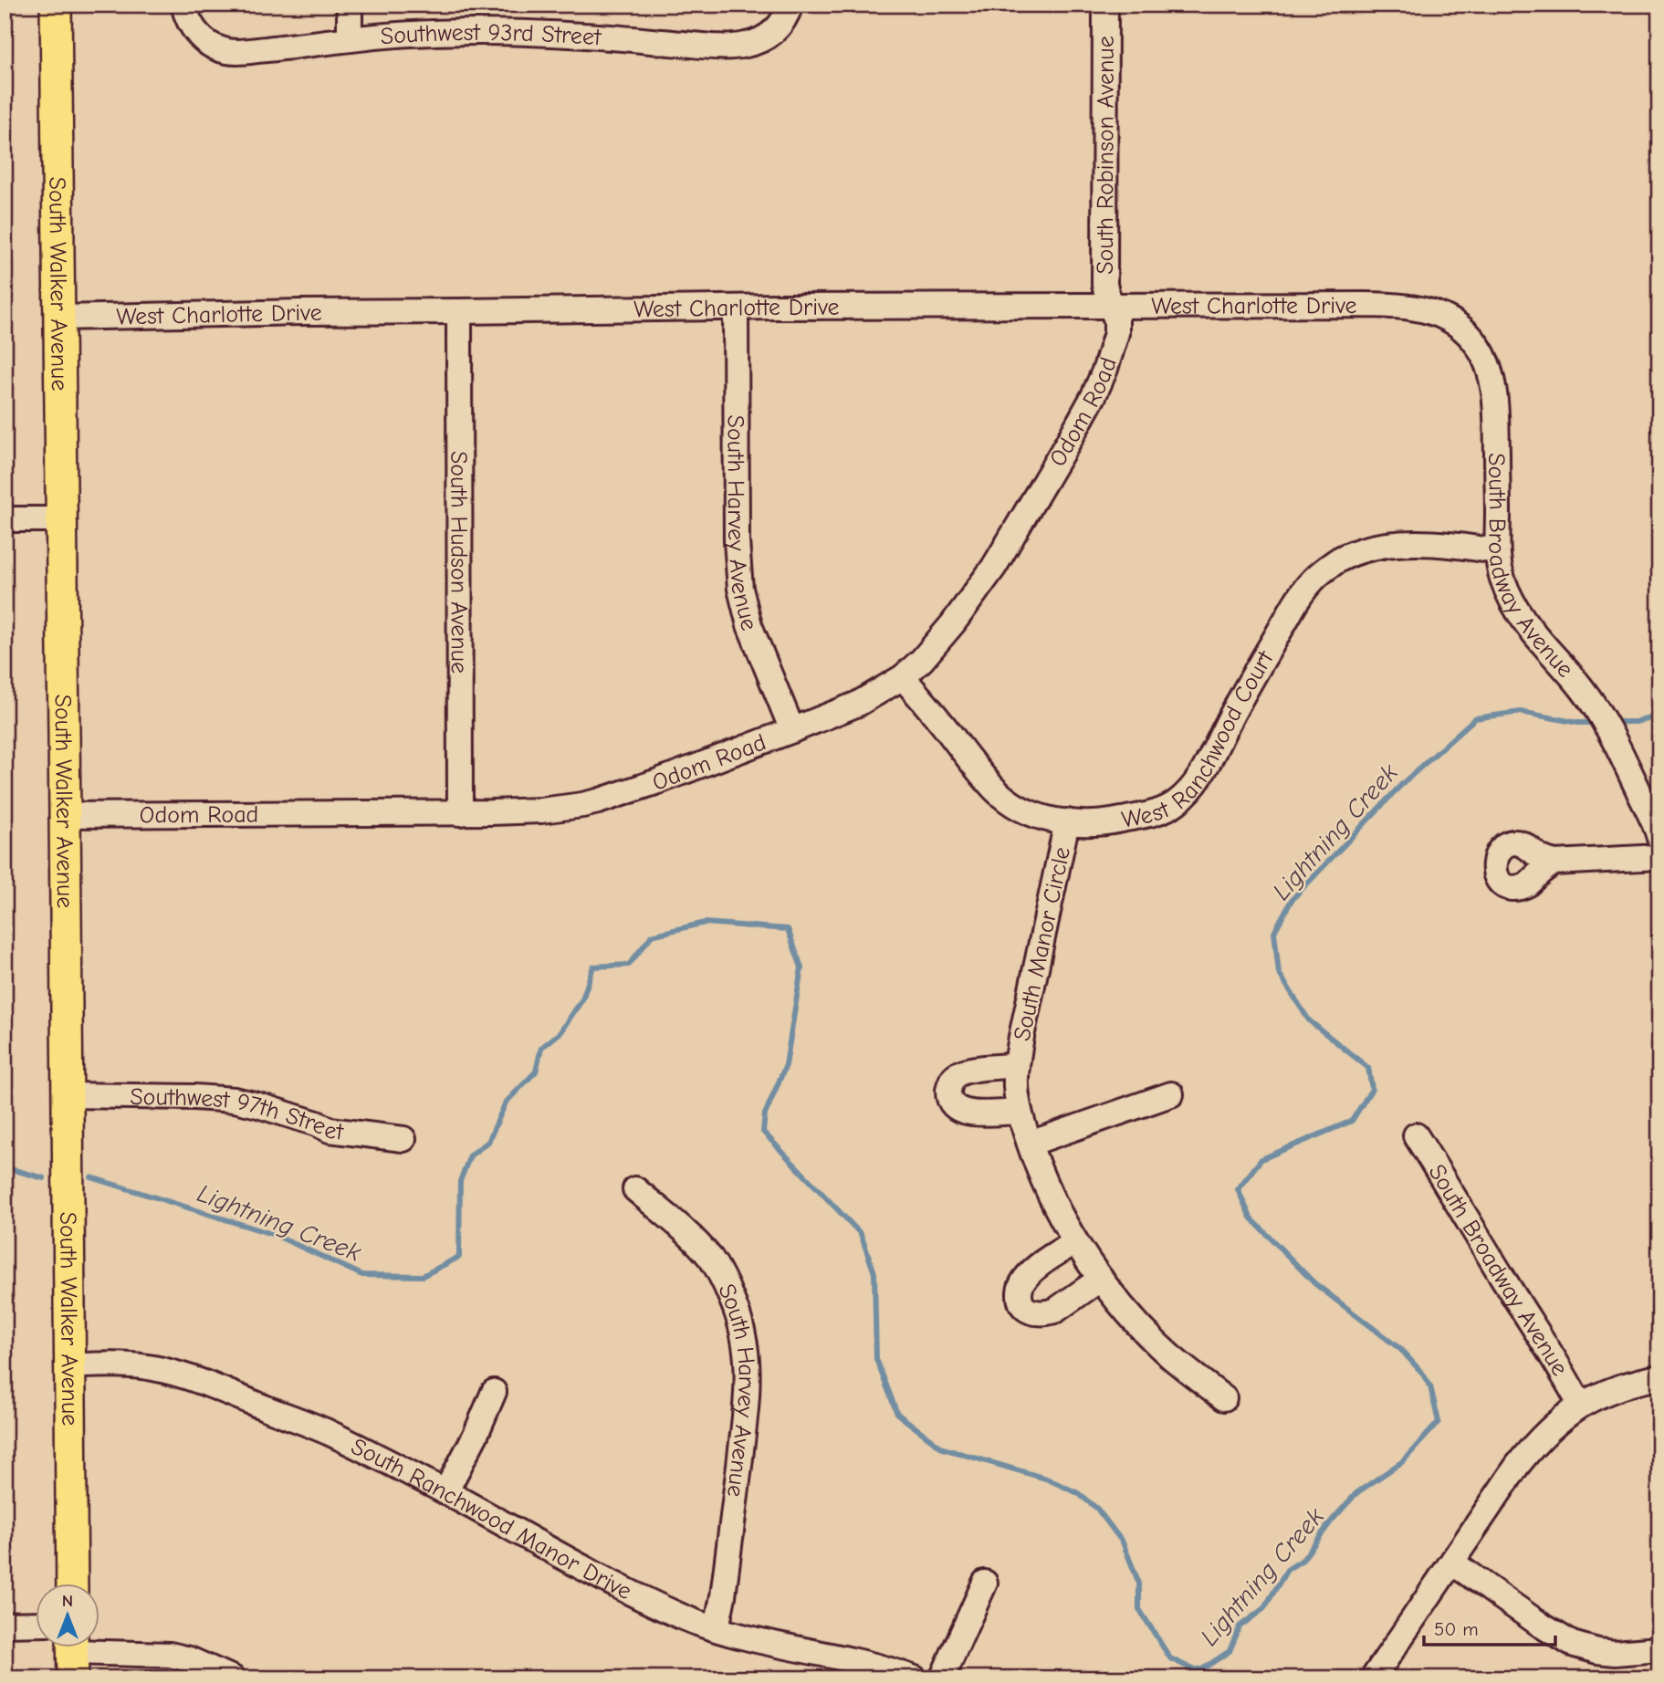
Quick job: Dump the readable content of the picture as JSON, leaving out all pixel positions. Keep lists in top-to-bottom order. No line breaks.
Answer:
{"streets":{"main road":["South Walker Avenue"],"street":["Southwest 93rd Street","South Robinson Avenue","West Charlotte Drive","Odom Road","South Harvey Avenue","South Hudson Avenue","South Broadway Avenue","West Ranchwood Court","South Manor Circle","Southwest 97th Street","South Ranchwood Manor Drive"]},"crossings":[["South Robinson Avenue","West Charlotte Drive"],["South Robinson Avenue","Odom Road"],["South Walker Avenue","West Charlotte Drive"],["South Walker Avenue","Odom Road"],["South Walker Avenue","Southwest 97th Street"],["South Walker Avenue","South Ranchwood Manor Drive"],["West Charlotte Drive","Odom Road"],["West Charlotte Drive","South Harvey Avenue"],["West Charlotte Drive","South Hudson Avenue"],["West Charlotte Drive","South Broadway Avenue"],["Odom Road","South Harvey Avenue"],["Odom Road","South Hudson Avenue"],["Odom Road","West Ranchwood Court"],["South Harvey Avenue","South Ranchwood Manor Drive"],["South Broadway Avenue","West Ranchwood Court"],["West Ranchwood Court","South Manor Circle"]],"water":["Lightning Creek"],"scale_bar":"50 m","north":"top"}
